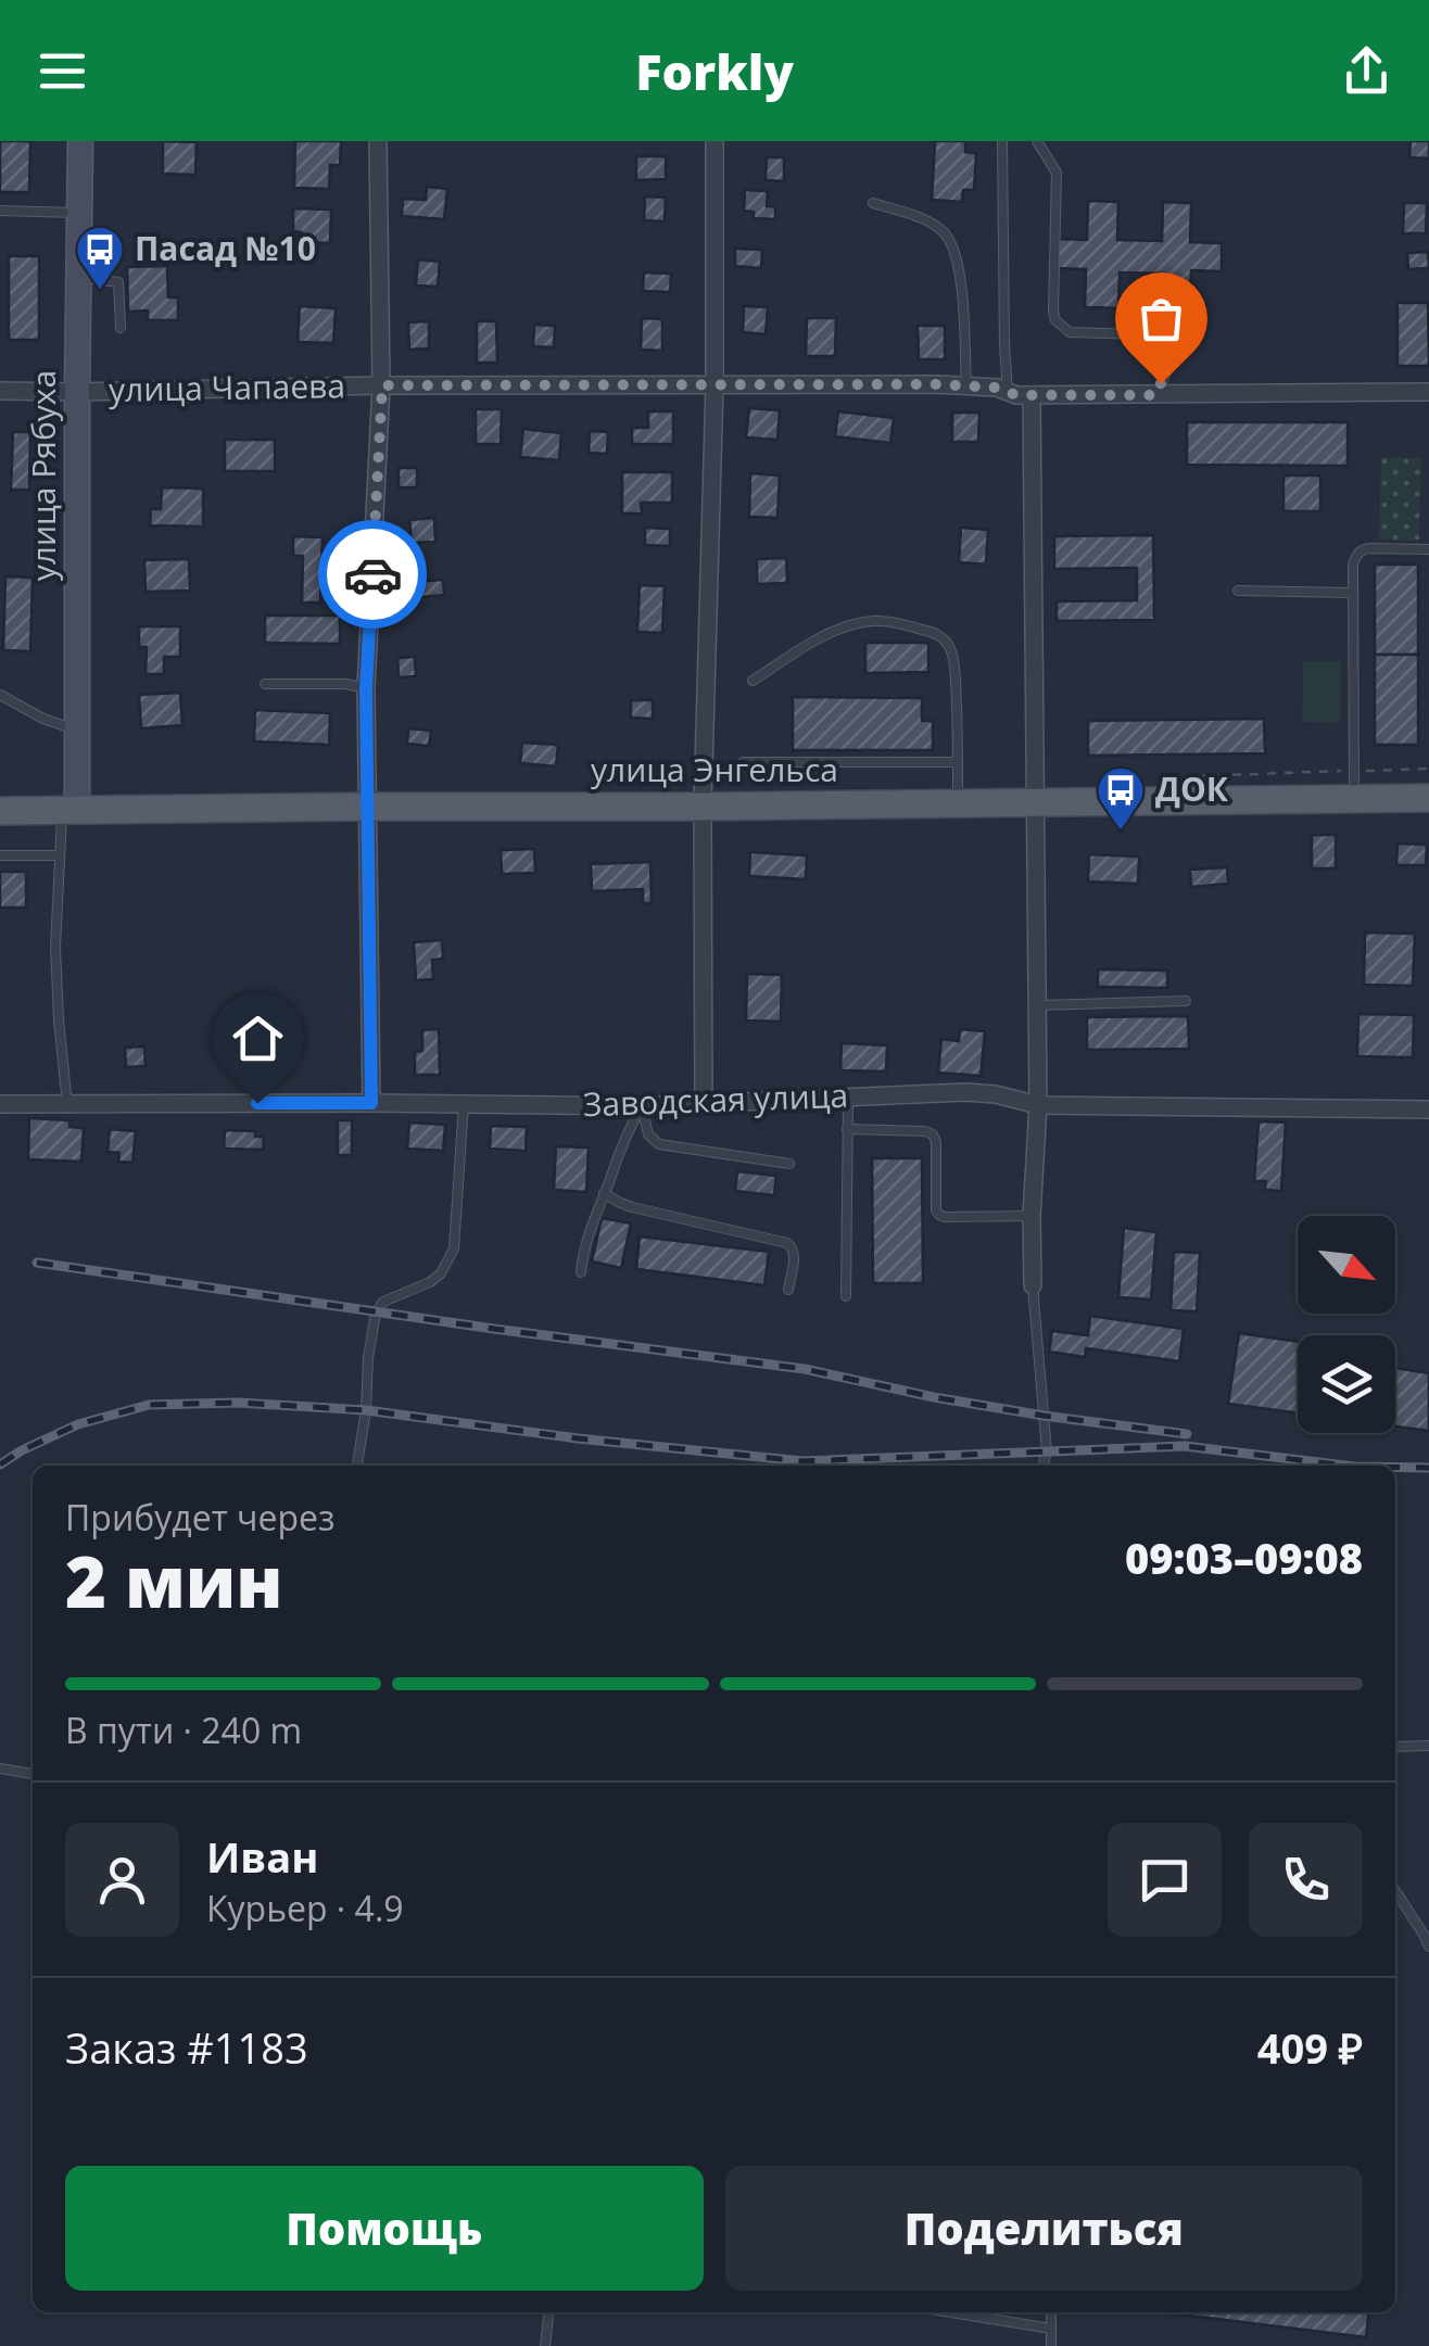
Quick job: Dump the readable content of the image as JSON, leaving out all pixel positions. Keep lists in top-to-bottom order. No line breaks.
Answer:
{"streets":{"main road":["улица Рябуха","улица Энгельса"],"street":["улица Чапаева","Заводская улица"]},"crossings":[["улица Чапаева","улица Рябуха"],["улица Рябуха","улица Энгельса"]],"places":{"bus stop":["Пасад №10","ДОК"]},"north":"bottom right","page":{"header":"Forkly","heading":["2 мин","Прибудет через","09:03–09:08"],"panel":["Иван","Курьер · 4.9","Заказ #1183","409 ₽"],"bar":"В пути · 240 m","buttons":["Помощь","Поделиться"]}}
